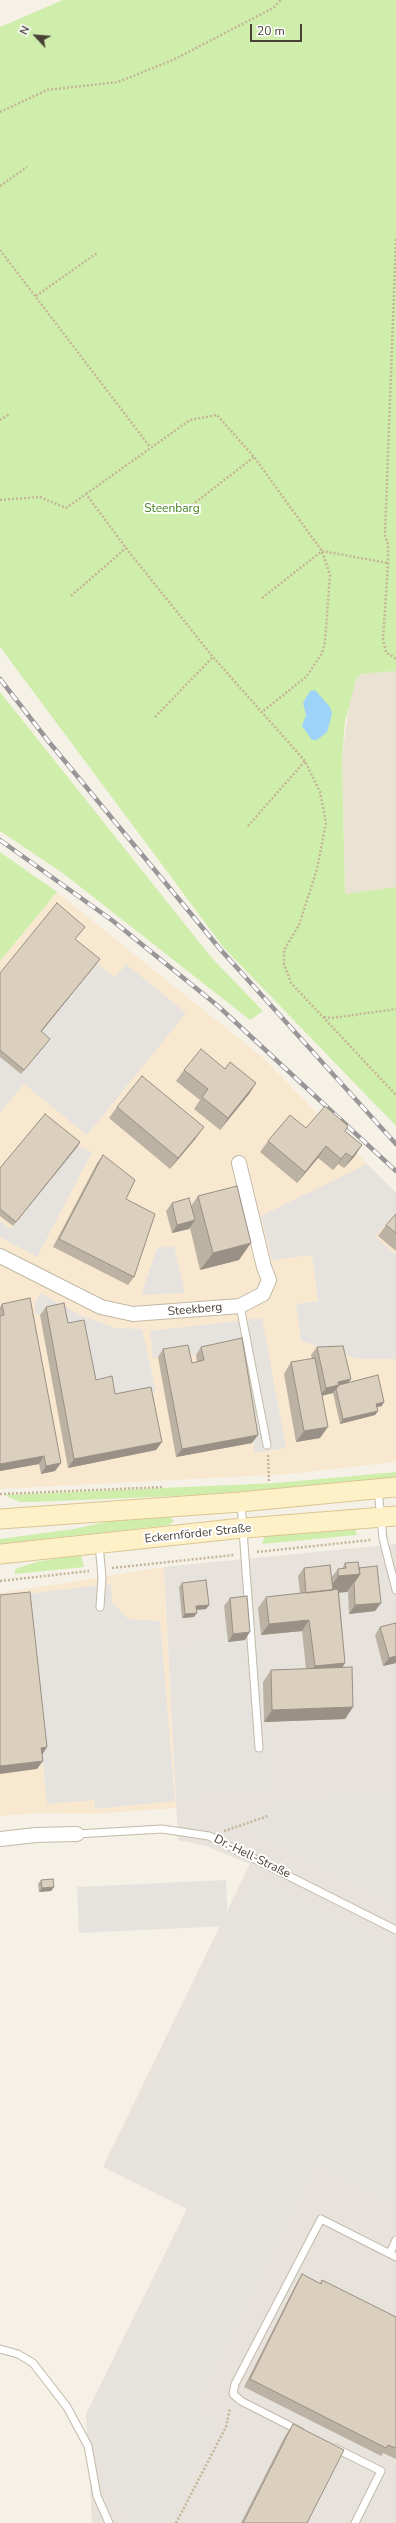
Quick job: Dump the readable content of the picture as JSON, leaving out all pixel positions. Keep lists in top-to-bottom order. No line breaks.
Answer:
{"streets":{"main road":["Eckernförder Straße"],"street":["Steekberg","Dr.-Hell-Straße"]},"parks":["Steenbarg"],"scale_bar":"20 m","north":"top left"}
